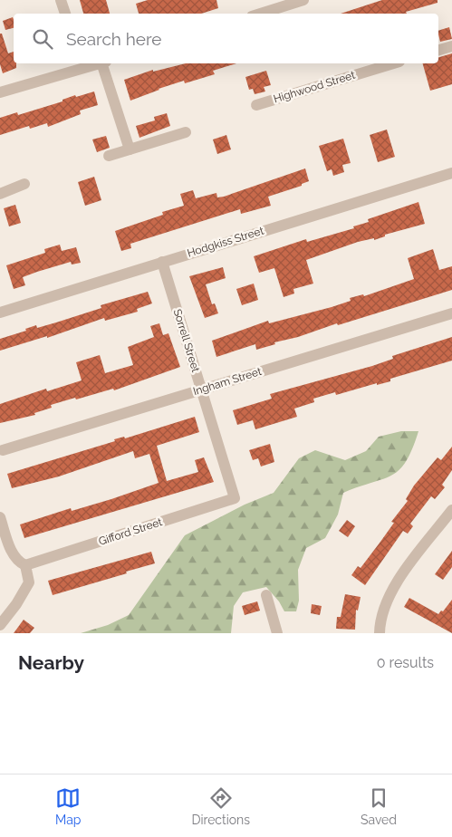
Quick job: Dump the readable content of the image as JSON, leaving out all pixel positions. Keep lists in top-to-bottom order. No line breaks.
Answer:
{"streets":{"street":["Highwood Street","Hodgkiss Street","Sorrell Street","Ingham Street","Gifford Street"]},"crossings":[["Hodgkiss Street","Sorrell Street"],["Sorrell Street","Ingham Street"],["Sorrell Street","Gifford Street"]],"page":{"search":"Search here","heading":["Nearby","0 results"],"nav":["Map","Directions","Saved"]}}
